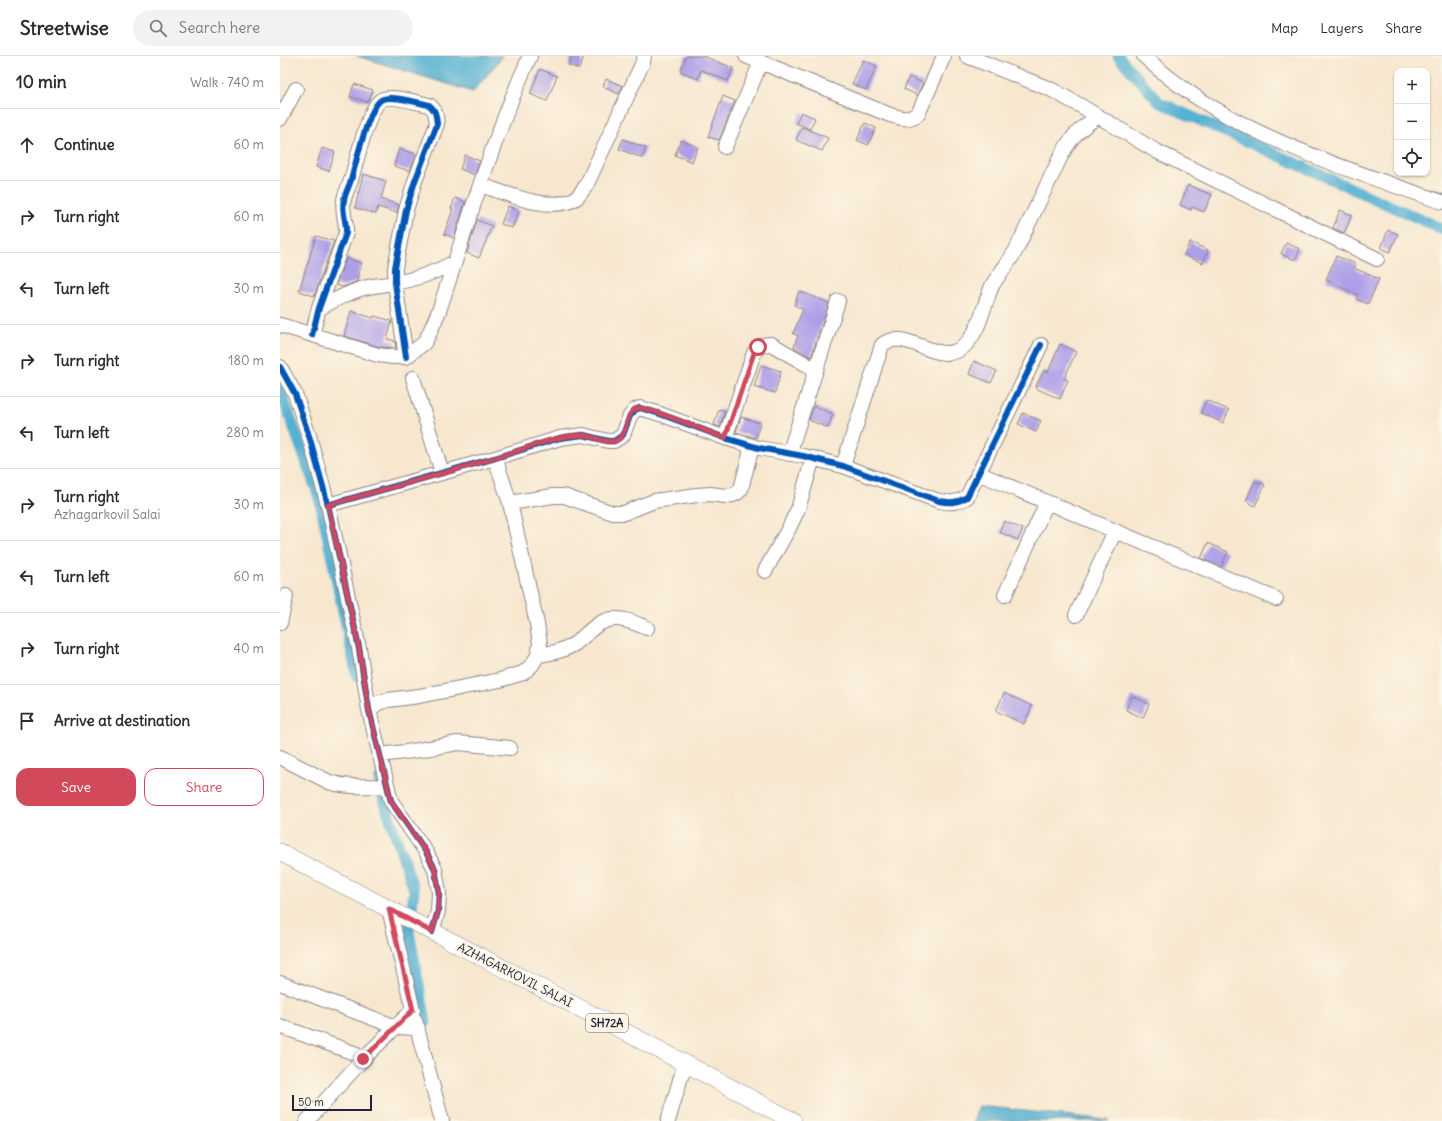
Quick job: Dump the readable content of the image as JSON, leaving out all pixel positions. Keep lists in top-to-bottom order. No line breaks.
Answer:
{"streets":{"main road":["AZHAGARKOVIL SALAI","SH72A"]},"scale_bar":"50 m","page":{"header":"Streetwise","search":"Search here","nav":["Map","Layers","Share"],"heading":["10 min","Walk · 740 m"],"map_buttons":["+","−"],"list":[["Continue","60 m"],["Turn right","60 m"],["Turn left","30 m"],["Turn right","180 m"],["Turn left","280 m"],["Turn right","Azhagarkovil Salai","30 m"],["Turn left","60 m"],["Turn right","40 m"],"Arrive at destination"],"buttons":["Save","Share"],"scale":"50 m"}}
